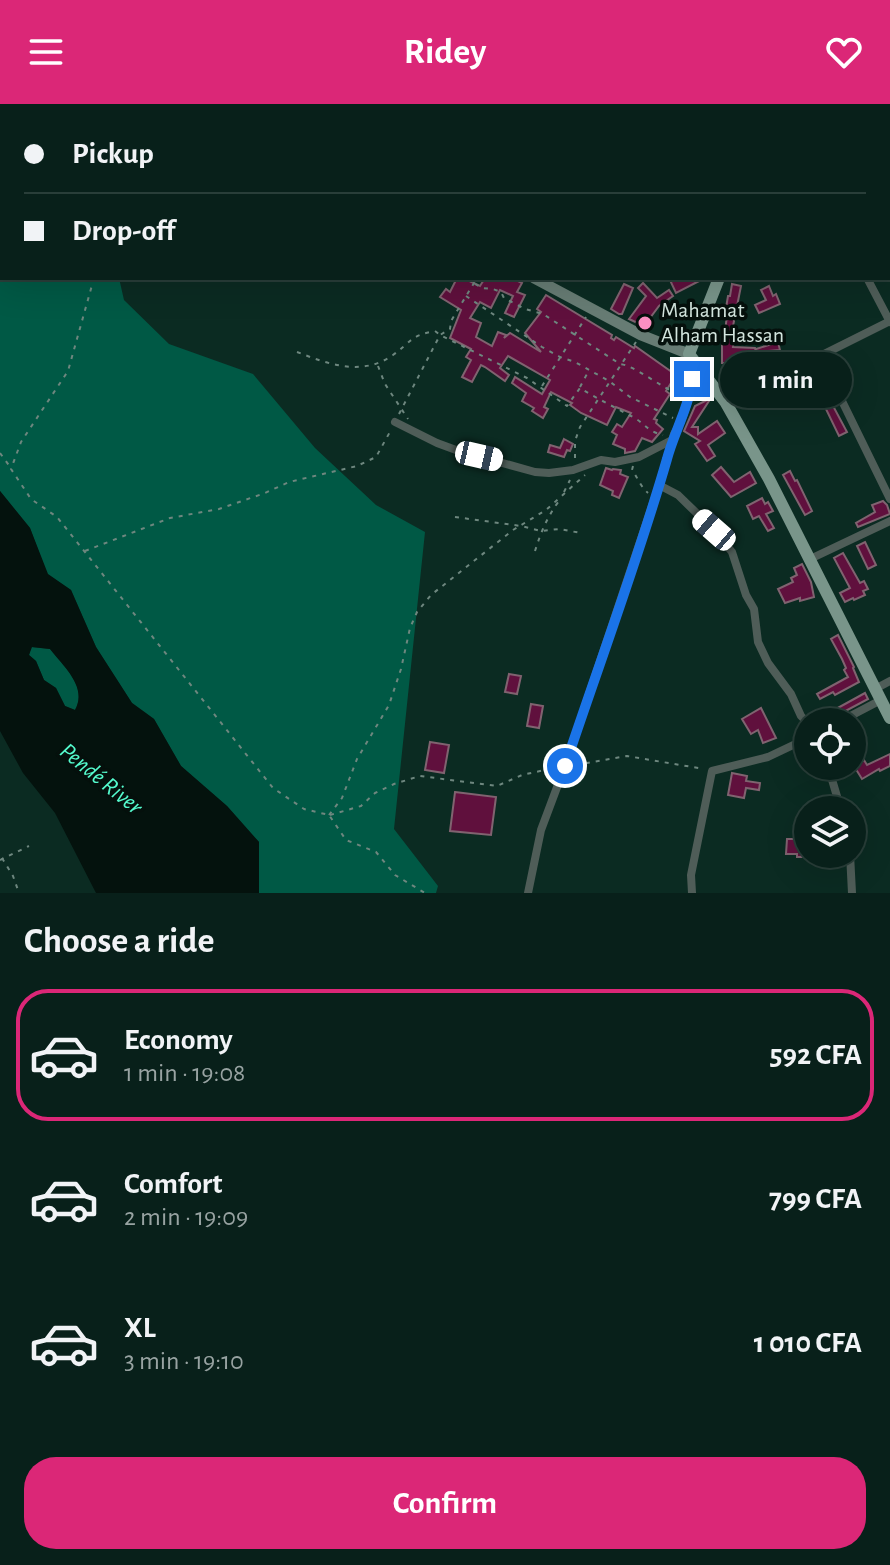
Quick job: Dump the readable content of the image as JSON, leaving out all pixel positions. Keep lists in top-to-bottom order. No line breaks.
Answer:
{"water":["Pendé River"],"places":["Mahamat Alham Hassan"],"page":{"header":"Ridey","banner":["Pickup","Drop-off"],"bubble":"1 min","heading":"Choose a ride","list":[{"name":"Economy","note":"1 min · 19:08","value":"592 CFA"},{"name":"Comfort","note":"2 min · 19:09","value":"799 CFA"},{"name":"XL","note":"3 min · 19:10","value":"1 010 CFA"}],"buttons":"Confirm"}}
